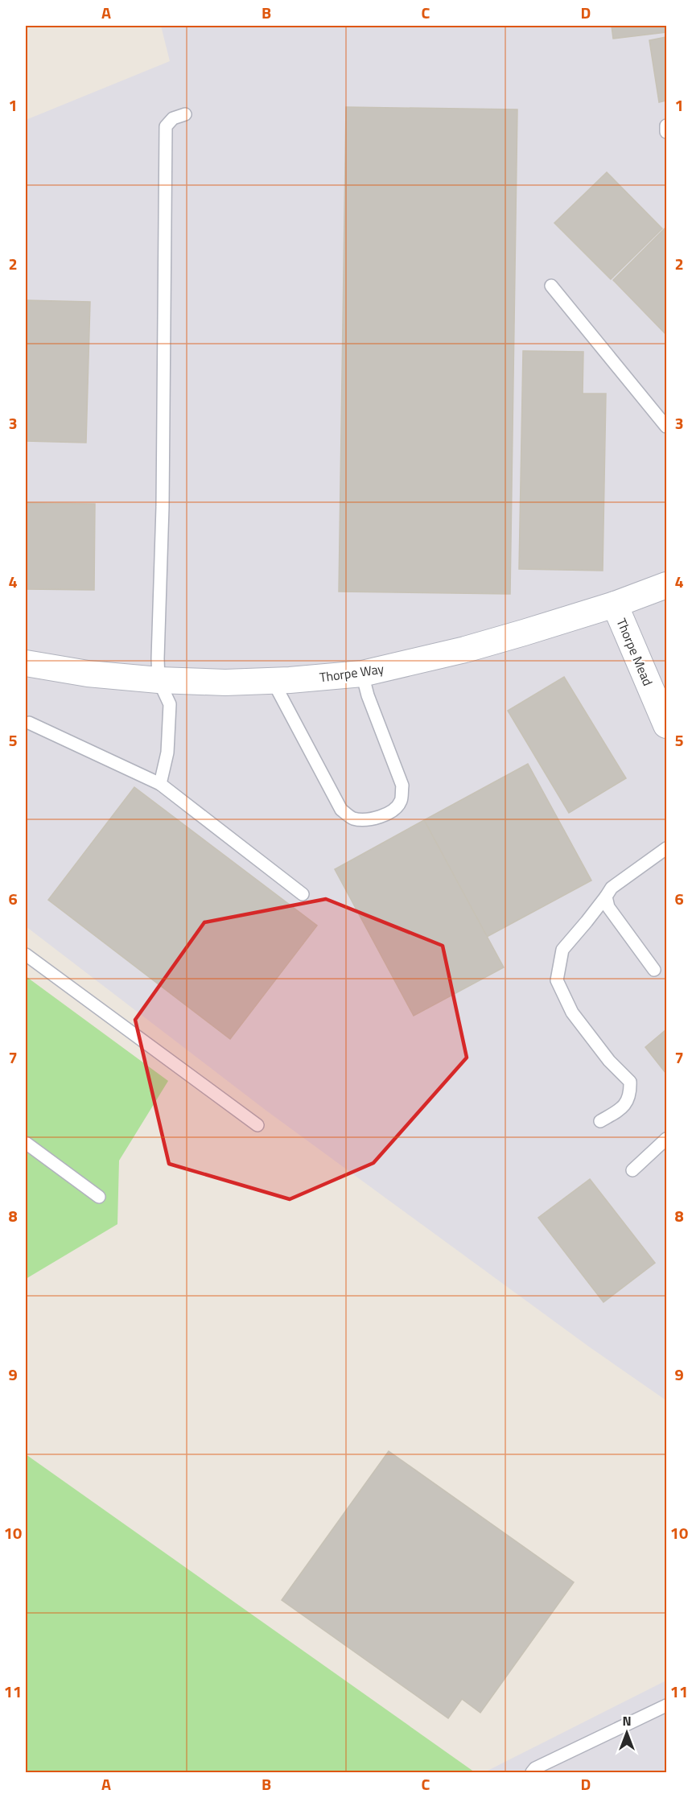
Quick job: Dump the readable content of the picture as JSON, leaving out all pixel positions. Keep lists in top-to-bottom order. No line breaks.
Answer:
{"streets":{"street":["Thorpe Mead","Thorpe Way"]},"crossings":[["Thorpe Mead","Thorpe Way"]],"north":"top","grid":{"columns":["A","B","C","D"],"rows":["1","2","3","4","5","6","7","8","9","10","11"]}}
